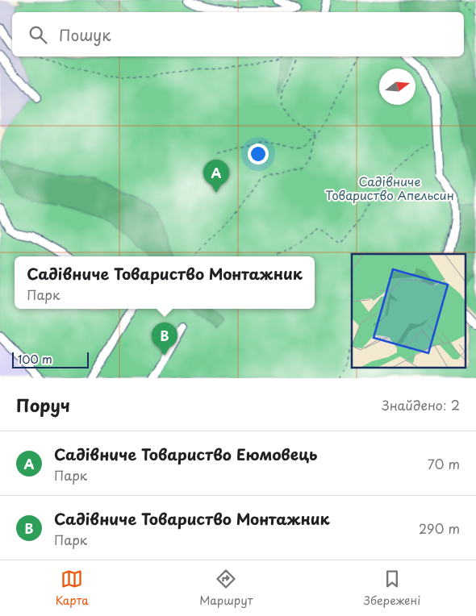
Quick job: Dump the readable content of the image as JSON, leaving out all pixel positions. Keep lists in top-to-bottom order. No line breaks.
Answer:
{"parks":["Садівниче Товариство Апельсин"],"scale_bar":"100 m","north":"right","page":{"search":"Пошук","pins":["A","B"],"popup":["Садівниче Товариство Монтажник","Парк"],"scale":"100 m","heading":["Поруч","Знайдено: 2"],"list":[{"mark":"A","name":"Садівниче Товариство Еюмовець","note":"Парк","value":"70 m"},{"mark":"B","name":"Садівниче Товариство Монтажник","note":"Парк","value":"290 m"}],"nav":["Карта","Маршрут","Збережені"]}}
